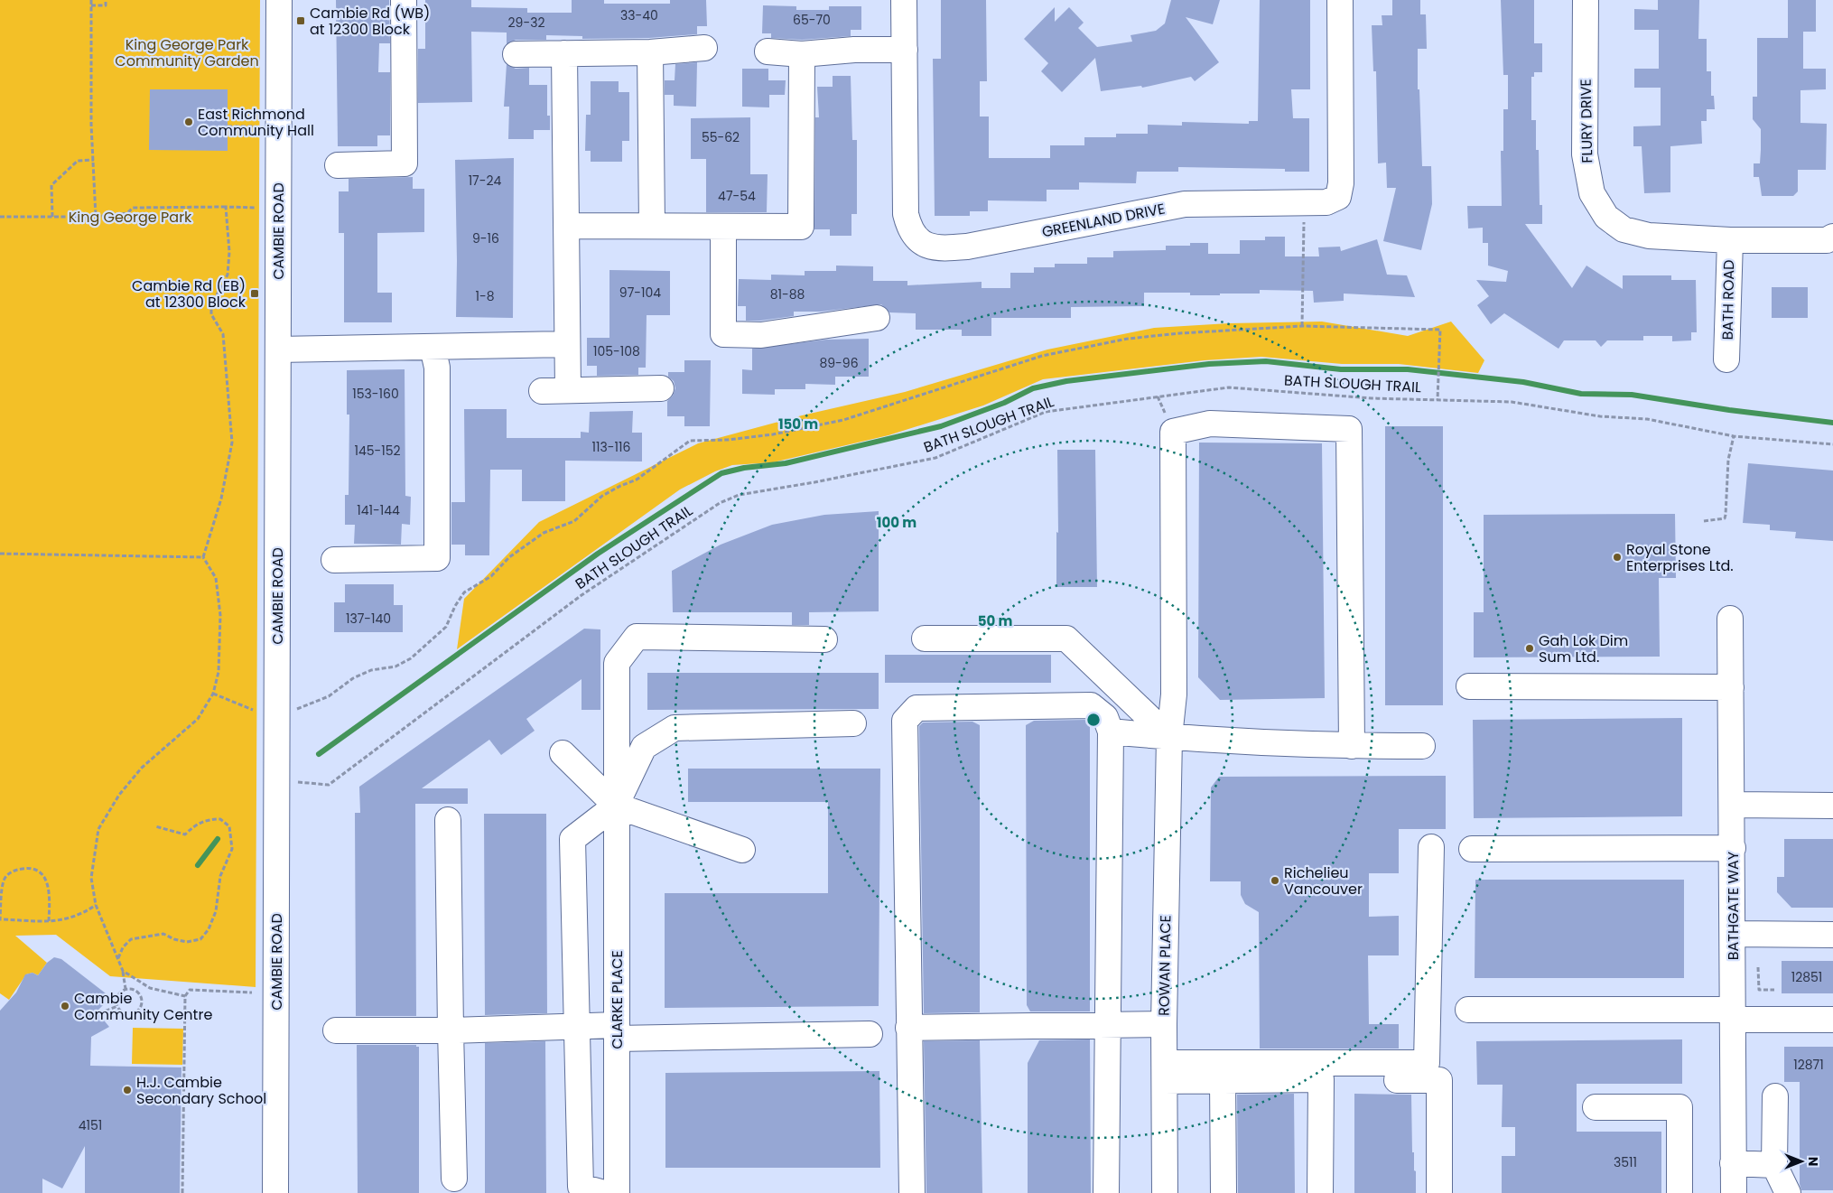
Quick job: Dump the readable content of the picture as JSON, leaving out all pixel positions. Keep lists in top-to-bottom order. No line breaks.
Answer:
{"streets":{"street":["FLURY DRIVE","GREENLAND DRIVE","CAMBIE ROAD","BATH ROAD","BATHGATE WAY","ROWAN PLACE","CLARKE PLACE"],"path":["BATH SLOUGH TRAIL"]},"crossings":[["FLURY DRIVE","BATH ROAD"]],"parks":["King George Park Community Garden","King George Park"],"places":{"transit":["Cambie Rd (WB) at 12300 Block","Cambie Rd (EB) at 12300 Block"],"other":["East Richmond Community Hall","Royal Stone Enterprises Ltd.","Gah Lok Dim Sum Ltd.","Richelieu Vancouver","Cambie Community Centre","H.J. Cambie Secondary School"]},"house_numbers":["33-40","65-70","29-32","55-62","17-24","47-54","9-16","97-104","81-88","1-8","105-108","89-96","153-160","113-116","145-152","141-144","137-140","12851","12871","4151","3511"],"north":"right","rings":["150 m","100 m","50 m"]}
